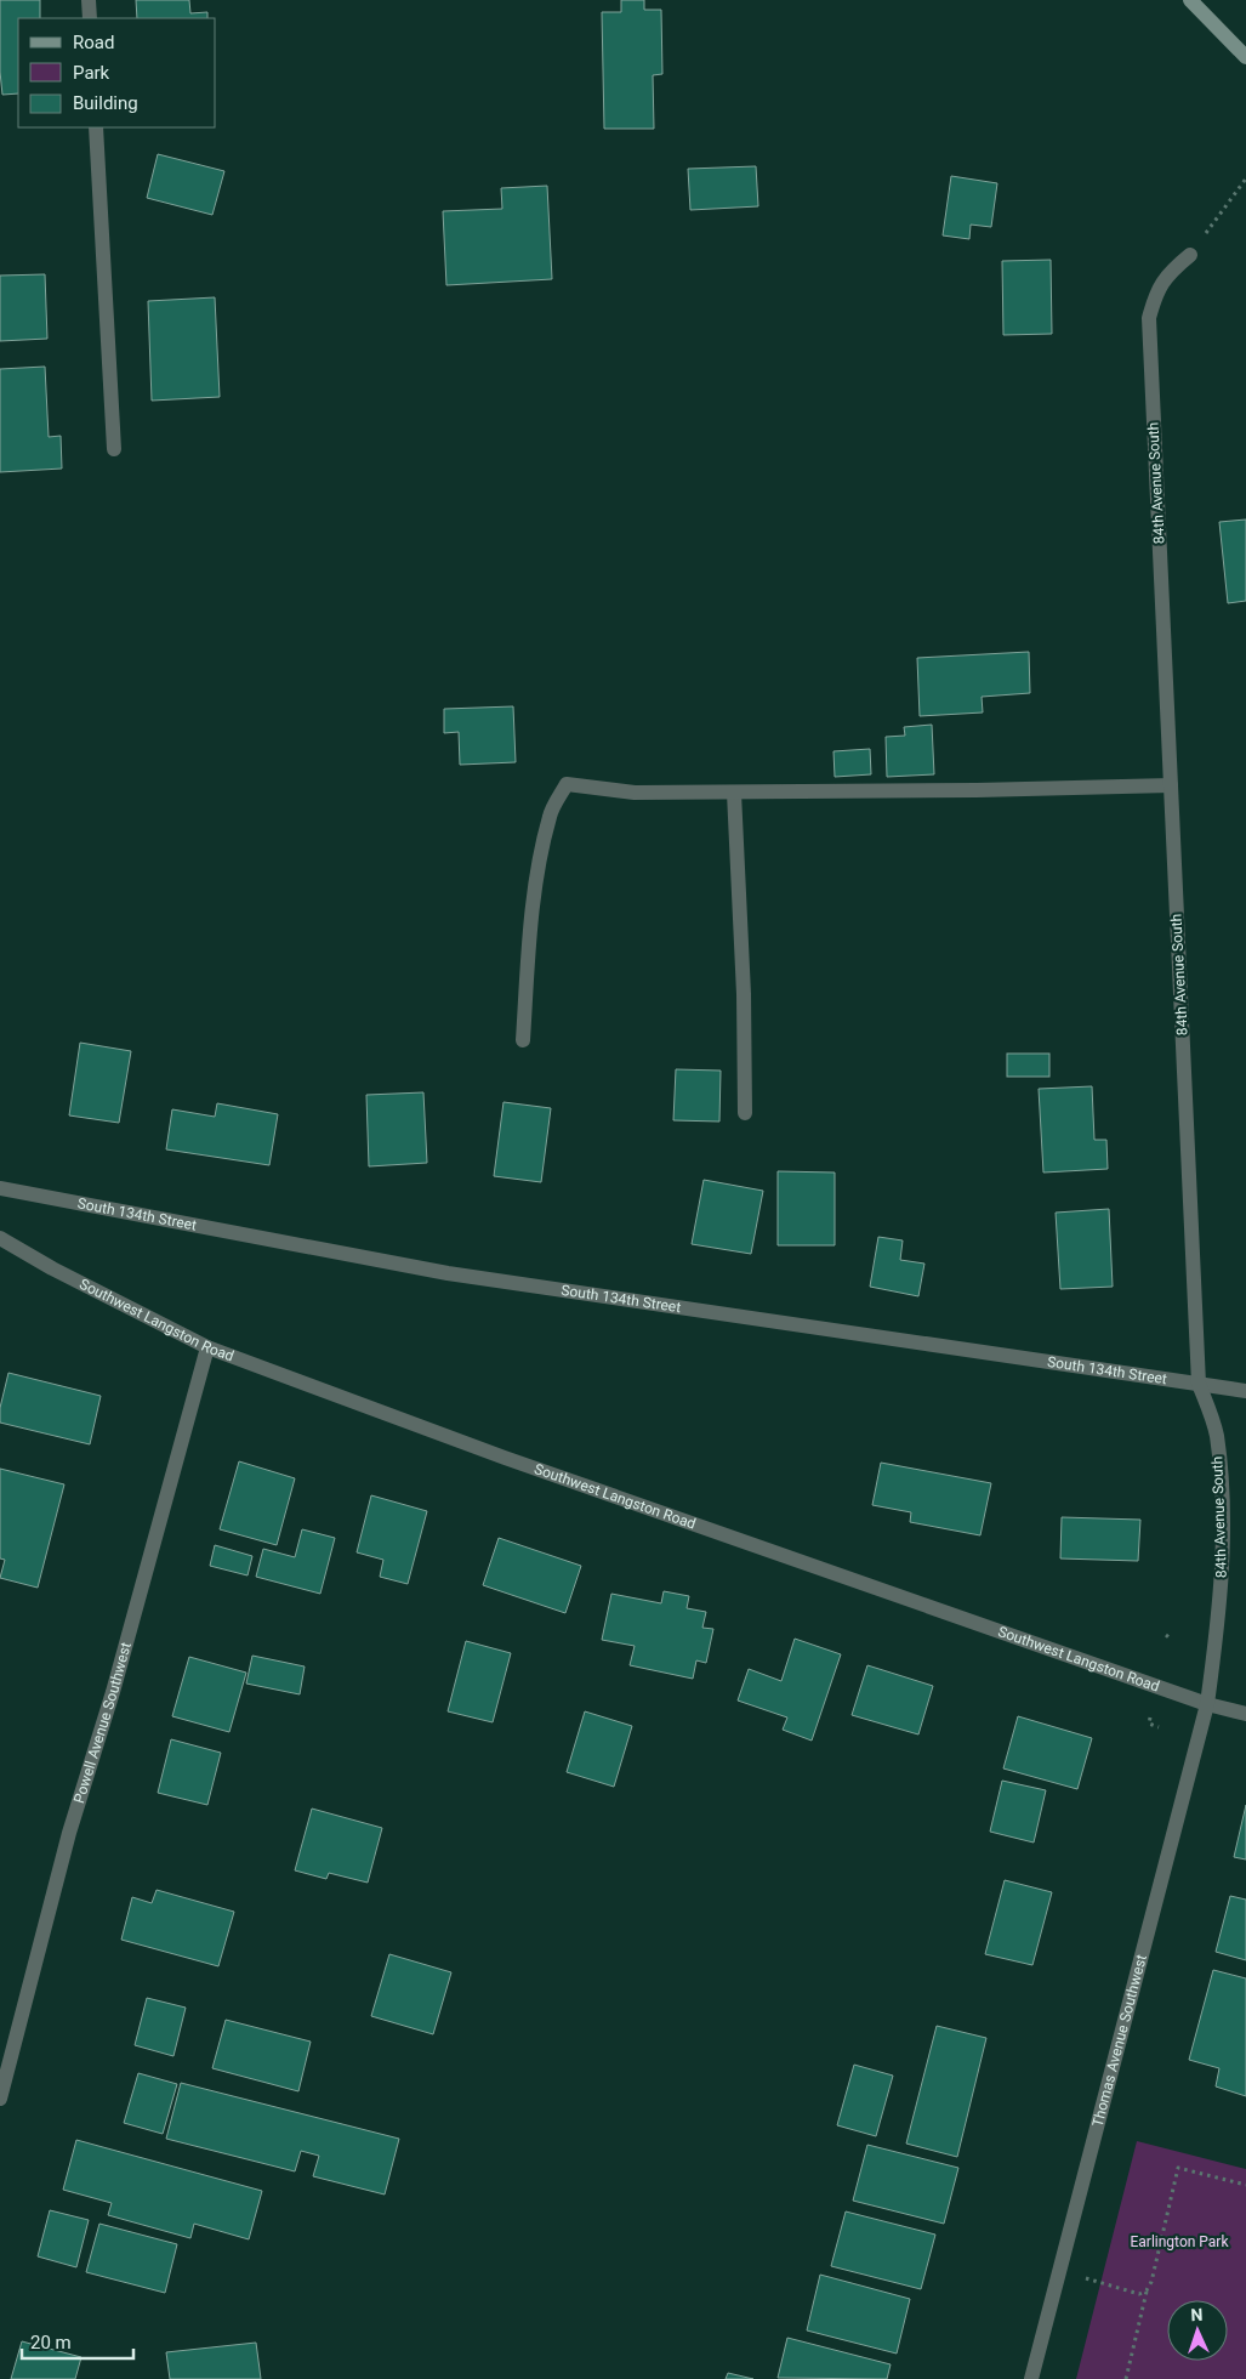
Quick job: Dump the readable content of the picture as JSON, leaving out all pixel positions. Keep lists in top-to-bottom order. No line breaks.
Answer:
{"streets":{"street":["84th Avenue South","South 134th Street","Southwest Langston Road","Powell Avenue Southwest","Thomas Avenue Southwest"]},"crossings":[["84th Avenue South","South 134th Street"],["84th Avenue South","Southwest Langston Road"],["84th Avenue South","Thomas Avenue Southwest"],["Southwest Langston Road","Powell Avenue Southwest"],["Southwest Langston Road","Thomas Avenue Southwest"]],"parks":["Earlington Park"],"legend":["Road","Park","Building"],"scale_bar":"20 m","north":"top"}
